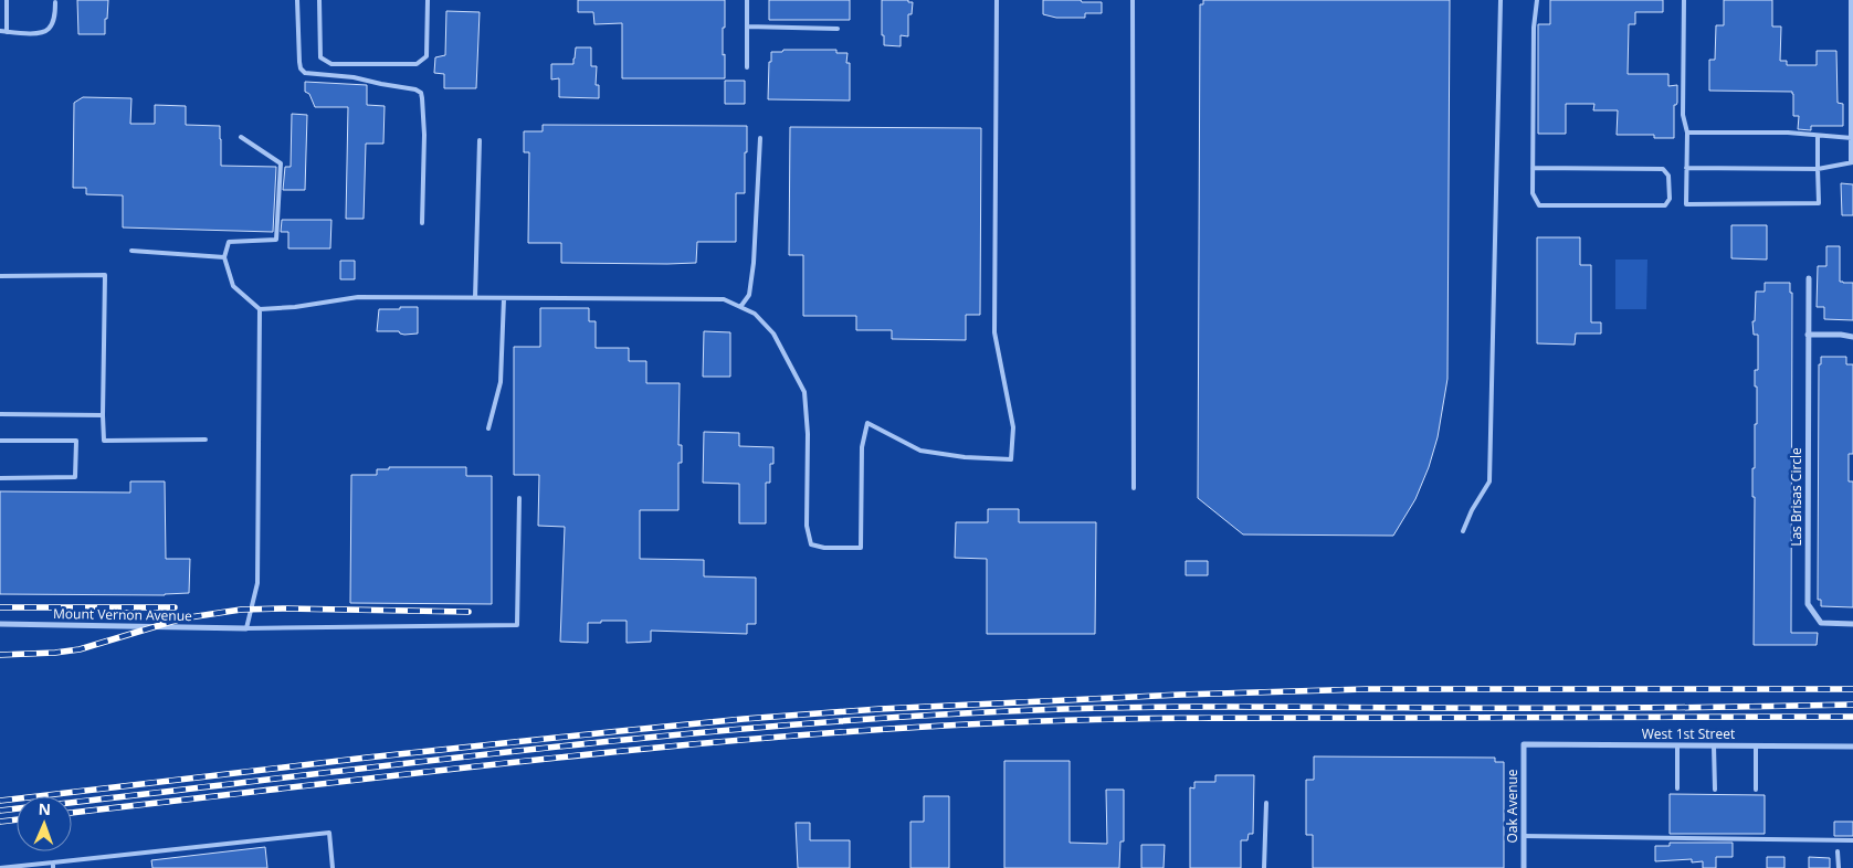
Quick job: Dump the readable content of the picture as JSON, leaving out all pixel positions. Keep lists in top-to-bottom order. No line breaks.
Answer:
{"streets":{"street":["Las Brisas Circle","Mount Vernon Avenue","West 1st Street","Oak Avenue"]},"crossings":[["West 1st Street","Oak Avenue"]],"north":"top"}
